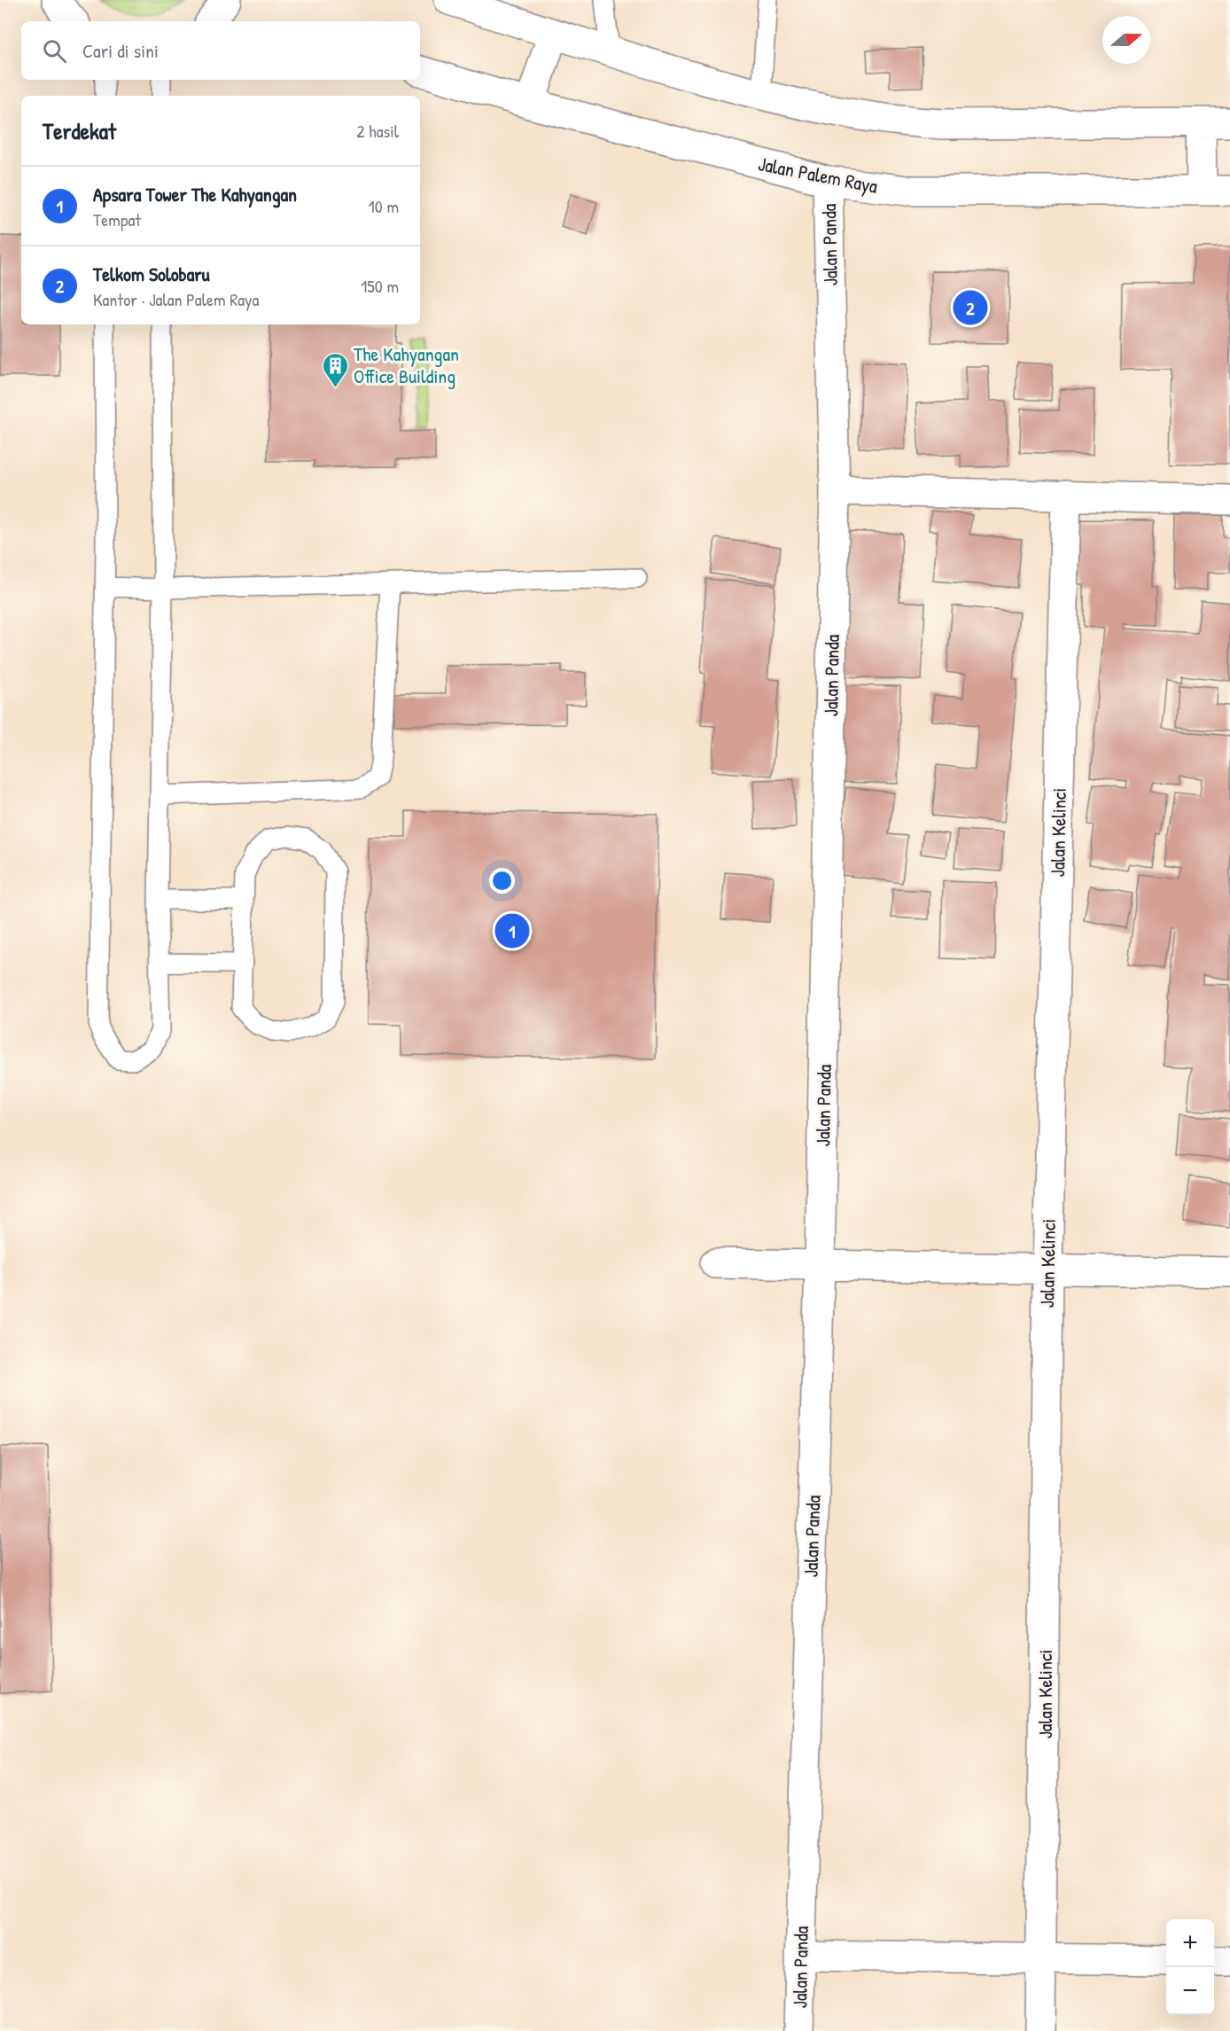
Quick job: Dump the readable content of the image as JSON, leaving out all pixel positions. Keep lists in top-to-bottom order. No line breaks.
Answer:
{"streets":{"street":["Jalan Palem Raya","Jalan Panda","Jalan Kelinci"]},"crossings":[["Jalan Palem Raya","Jalan Panda"]],"places":{"building":["The Kahyangan Office Building"]},"north":"right","page":{"search":"Cari di sini","heading":["Terdekat","2 hasil"],"list":[{"mark":"1","name":"Apsara Tower The Kahyangan","note":"Tempat","value":"10 m"},{"mark":"2","name":"Telkom Solobaru","note":"Kantor · Jalan Palem Raya","value":"150 m"}],"pins":["2","1"],"map_buttons":["+","−"]}}
